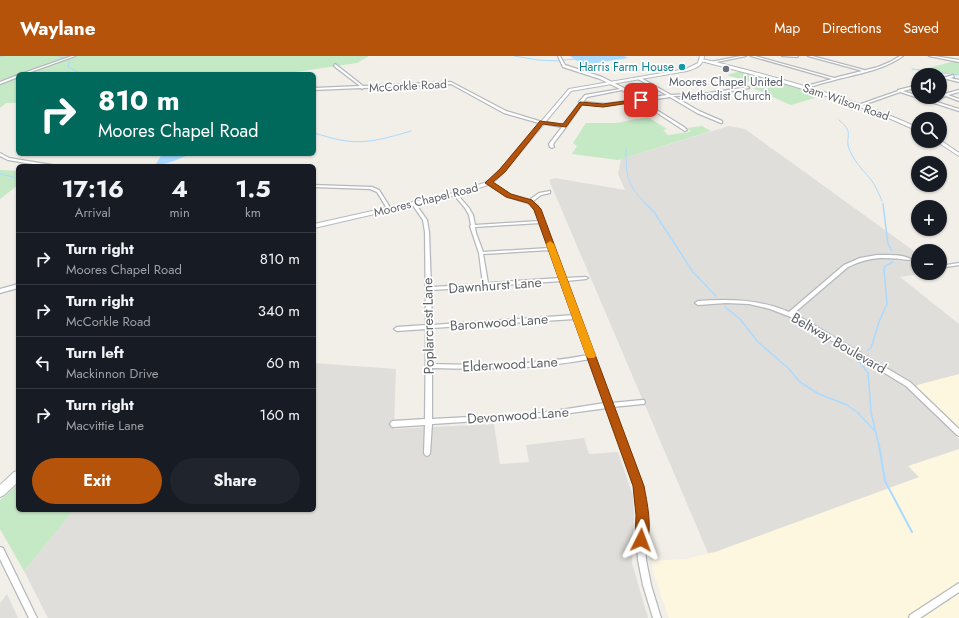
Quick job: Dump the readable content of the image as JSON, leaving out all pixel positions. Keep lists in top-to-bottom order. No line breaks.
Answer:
{"streets":{"main road":["Moores Chapel Road"],"street":["McCorkle Road","Sam Wilson Road","Dawnhurst Lane","Baronwood Lane","Poplarcrest Lane","Beltway Boulevard","Elderwood Lane","Devonwood Lane"]},"crossings":[["McCorkle Road","Moores Chapel Road"],["Sam Wilson Road","Moores Chapel Road"],["Moores Chapel Road","Poplarcrest Lane"],["Dawnhurst Lane","Poplarcrest Lane"],["Baronwood Lane","Poplarcrest Lane"],["Poplarcrest Lane","Elderwood Lane"],["Poplarcrest Lane","Devonwood Lane"]],"places":["Harris Farm House","Moores Chapel United Methodist Church"],"page":{"header":"Waylane","nav":["Map","Directions","Saved"],"map_buttons":["+","−"],"turn":["810 m","Moores Chapel Road"],"eta":["17:16","Arrival","4","min","1.5","km"],"list":[{"name":"Turn right","note":"Moores Chapel Road","value":"810 m"},{"name":"Turn right","note":"McCorkle Road","value":"340 m"},{"name":"Turn left","note":"Mackinnon Drive","value":"60 m"},{"name":"Turn right","note":"Macvittie Lane","value":"160 m"}],"buttons":["Exit","Share"]}}
